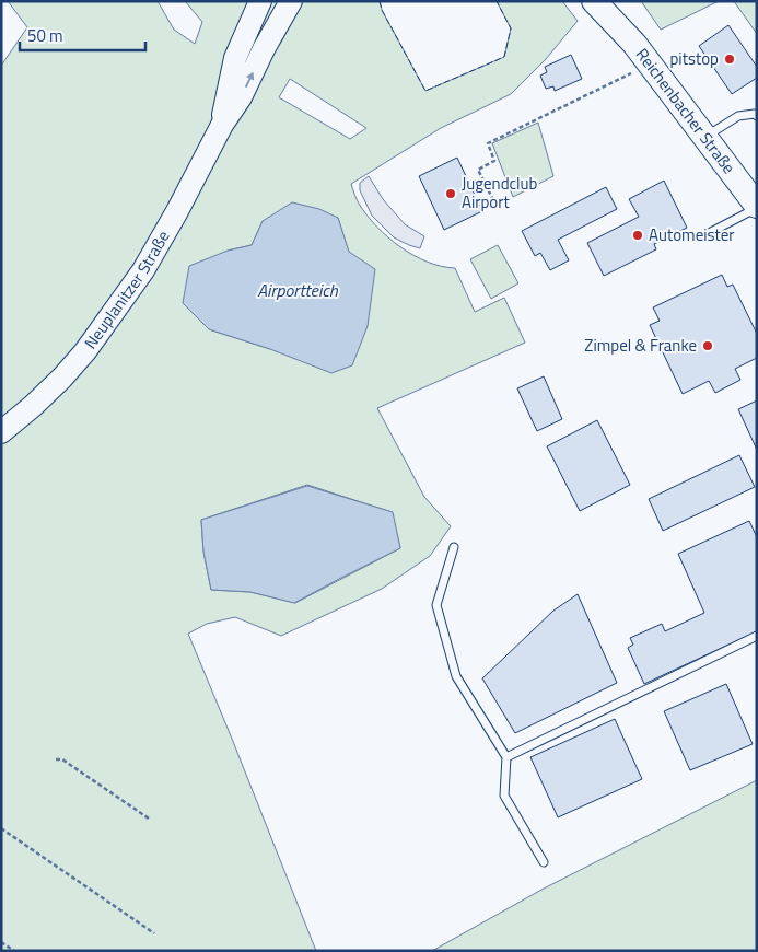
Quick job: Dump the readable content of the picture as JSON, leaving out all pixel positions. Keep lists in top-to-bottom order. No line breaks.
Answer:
{"streets":{"main road":["Reichenbacher Straße","Neuplanitzer Straße"]},"water":["Airportteich"],"places":["pitstop","Jugendclub Airport","Automeister","Zimpel & Franke"],"scale_bar":"50 m"}
